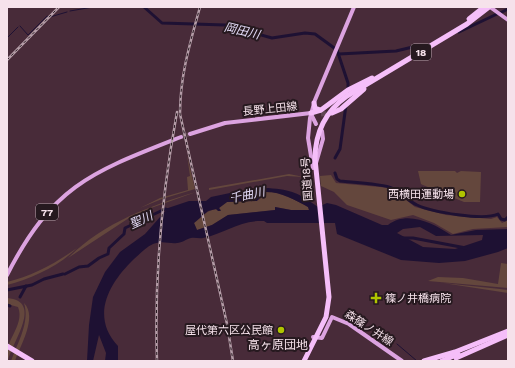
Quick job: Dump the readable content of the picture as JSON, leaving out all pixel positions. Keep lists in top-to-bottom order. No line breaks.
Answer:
{"streets":{"highway":["18","国道18号"],"main road":["長野上田線","77","森篠ノ井線"]},"crossings":[["国道18号","森篠ノ井線"]],"districts":["高ヶ原団地"],"water":["岡田川","千曲川","聖川"],"places":{"other":["西横田運動場","屋代第六区公民館"],"health":["篠ノ井橋病院"]}}
